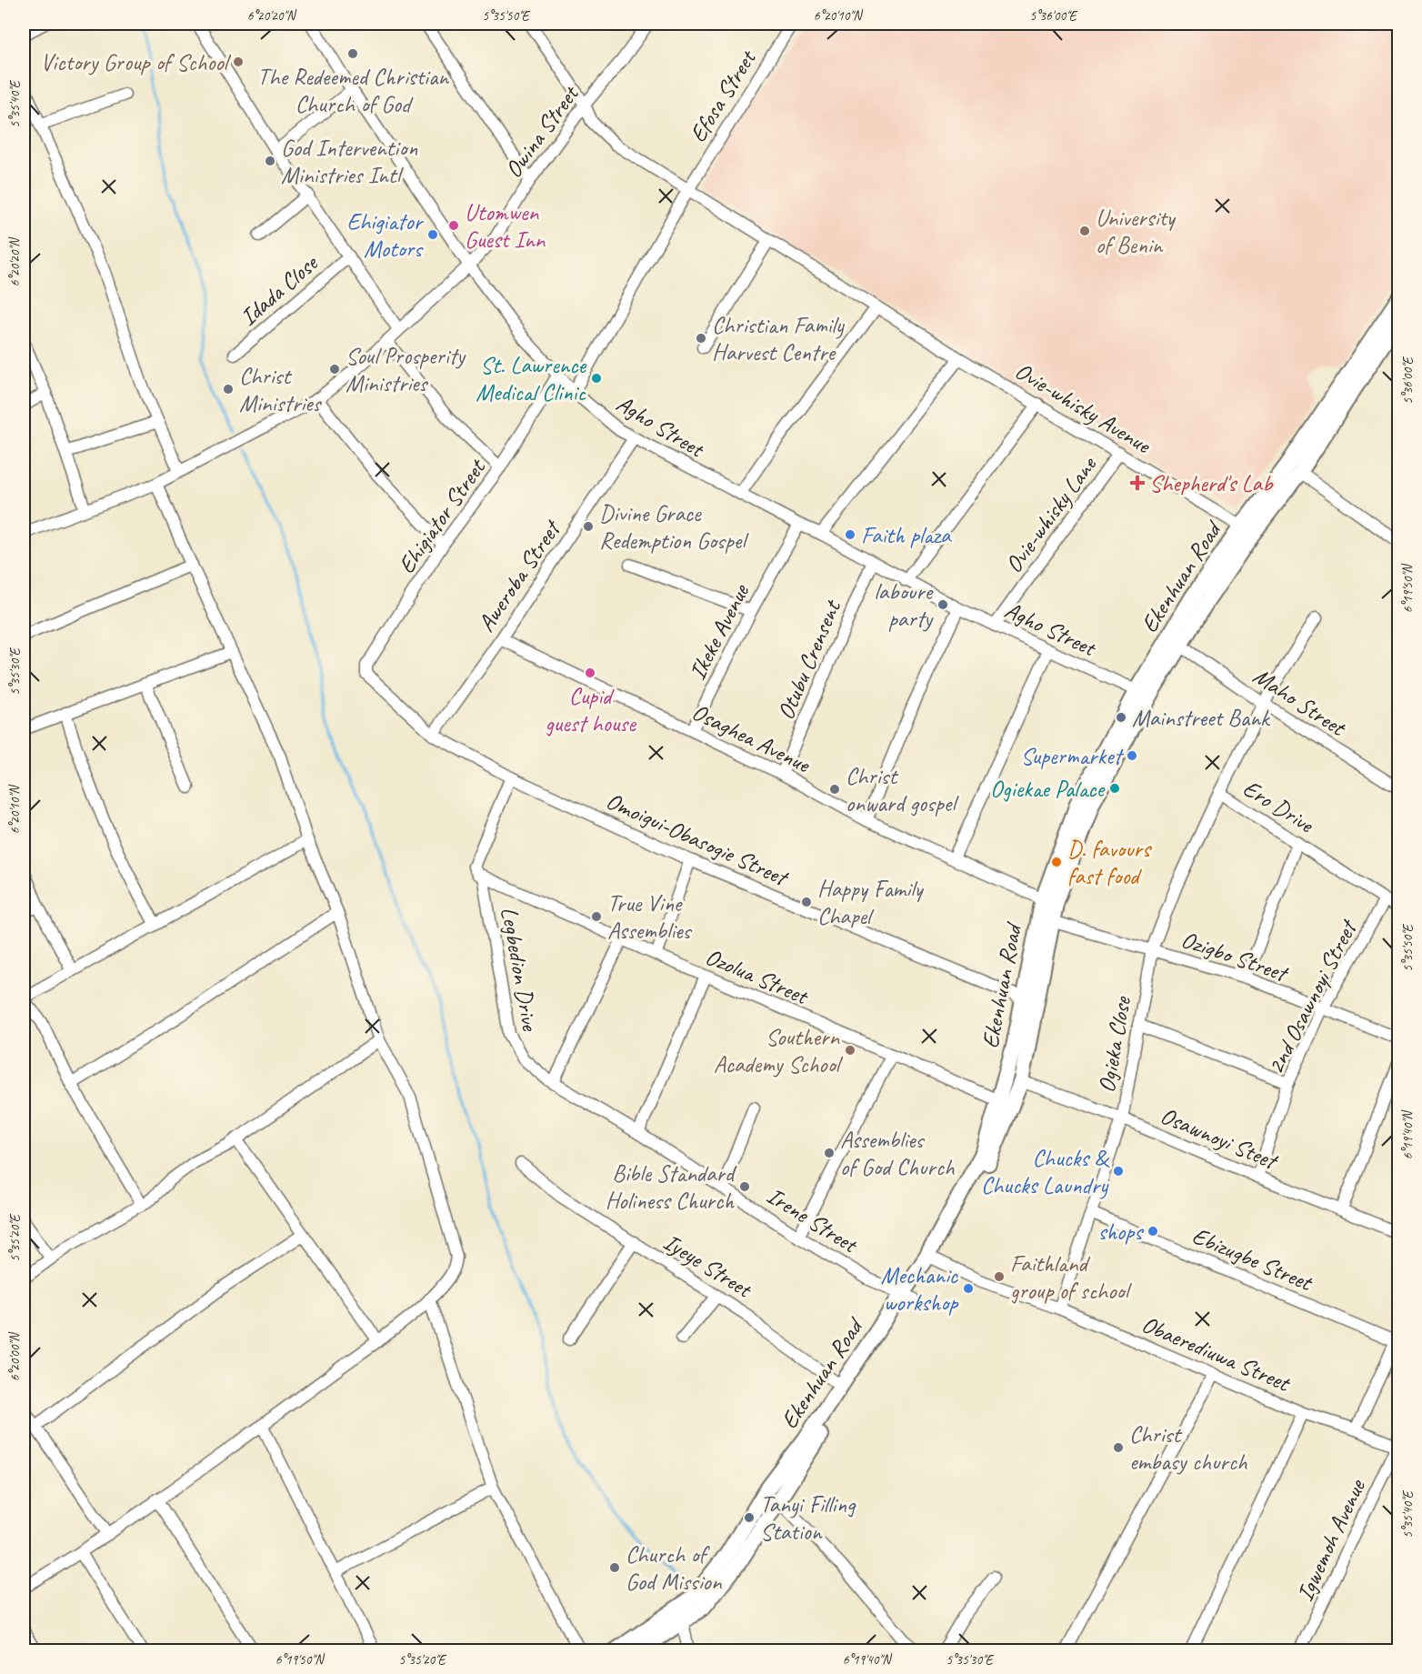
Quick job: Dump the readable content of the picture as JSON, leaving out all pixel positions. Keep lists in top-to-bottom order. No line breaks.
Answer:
{"streets":{"main road":["Ekenhuan Road"],"street":["Efosa Street","Owina Street","Idada Close","Ovie-whisky Avenue","Agho Street","Ovie-whisky Lane","Ehigiator Street","Aweroba Street","Ikeke Avenue","Otubu Crensent","Maho Street","Osaghea Avenue","Ero Drive","Omoigui-Obasogie Street","Ozigbo Street","Legbedion Drive","Ozolua Street","2nd Osawnoyi Street","Ogieka Close","Osawnoyi Steet","Irene Street","Ebizugbe Street","Iyeye Street","Obaerediuwa Street","Igwemoh Avenue"]},"crossings":[["Efosa Street","Ovie-whisky Avenue"],["Efosa Street","Agho Street"],["Owina Street","Ovie-whisky Avenue"],["Owina Street","Agho Street"],["Ovie-whisky Avenue","Ovie-whisky Lane"],["Ovie-whisky Avenue","Ekenhuan Road"],["Agho Street","Ovie-whisky Lane"],["Agho Street","Ehigiator Street"],["Agho Street","Aweroba Street"],["Agho Street","Ekenhuan Road"],["Agho Street","Ikeke Avenue"],["Agho Street","Otubu Crensent"],["Ehigiator Street","Omoigui-Obasogie Street"],["Aweroba Street","Osaghea Avenue"],["Aweroba Street","Omoigui-Obasogie Street"],["Ekenhuan Road","Maho Street"],["Ekenhuan Road","Osaghea Avenue"],["Ekenhuan Road","Omoigui-Obasogie Street"],["Ekenhuan Road","Ozigbo Street"],["Ekenhuan Road","Ozolua Street"],["Ekenhuan Road","Osawnoyi Steet"],["Ekenhuan Road","Irene Street"],["Ekenhuan Road","Iyeye Street"],["Ekenhuan Road","Obaerediuwa Street"],["Ikeke Avenue","Osaghea Avenue"],["Otubu Crensent","Osaghea Avenue"],["Maho Street","Ero Drive"],["Ero Drive","2nd Osawnoyi Street"],["Ero Drive","Ogieka Close"],["Ozigbo Street","2nd Osawnoyi Street"],["Ozigbo Street","Ogieka Close"],["Legbedion Drive","Ozolua Street"],["Legbedion Drive","Irene Street"],["2nd Osawnoyi Street","Osawnoyi Steet"],["Ogieka Close","Osawnoyi Steet"],["Ogieka Close","Ebizugbe Street"],["Ogieka Close","Obaerediuwa Street"],["Obaerediuwa Street","Igwemoh Avenue"]],"places":{"other":["The Redeemed Christian Church of God","Victory Group of School","God Intervention Ministries Intl","Utomwen Guest Inn","University of Benin","Ehigiator Motors","Christian Family Harvest Centre","Soul Prosperity Ministries","St. Lawrence Medical Clinic","Christ Ministries","Divine Grace Redemption Gospel","Faith plaza","laboure party","Cupid guest house","Mainstreet Bank","Supermarket","Ogiekae Palace","Christ onward gospel","D. favours fast food","Happy Family Chapel","True Vine Assemblies","Southern Academy School","Assemblies of God Church","Chucks & Chucks Laundry","Bible Standard Holiness Church","shops","Faithland group of school","Mechanic workshop","Christ embasy church","Tanyi Filling Station","Church of God Mission"],"health":["Shepherd's Lab"]},"coordinates":["6°20'20\"N","5°35'50\"E","6°20'10\"N","5°36'00\"E","5°35'40\"E","6°19'50\"N","5°35'30\"E","6°19'40\"N","5°35'20\"E","6°20'00\"N"]}
